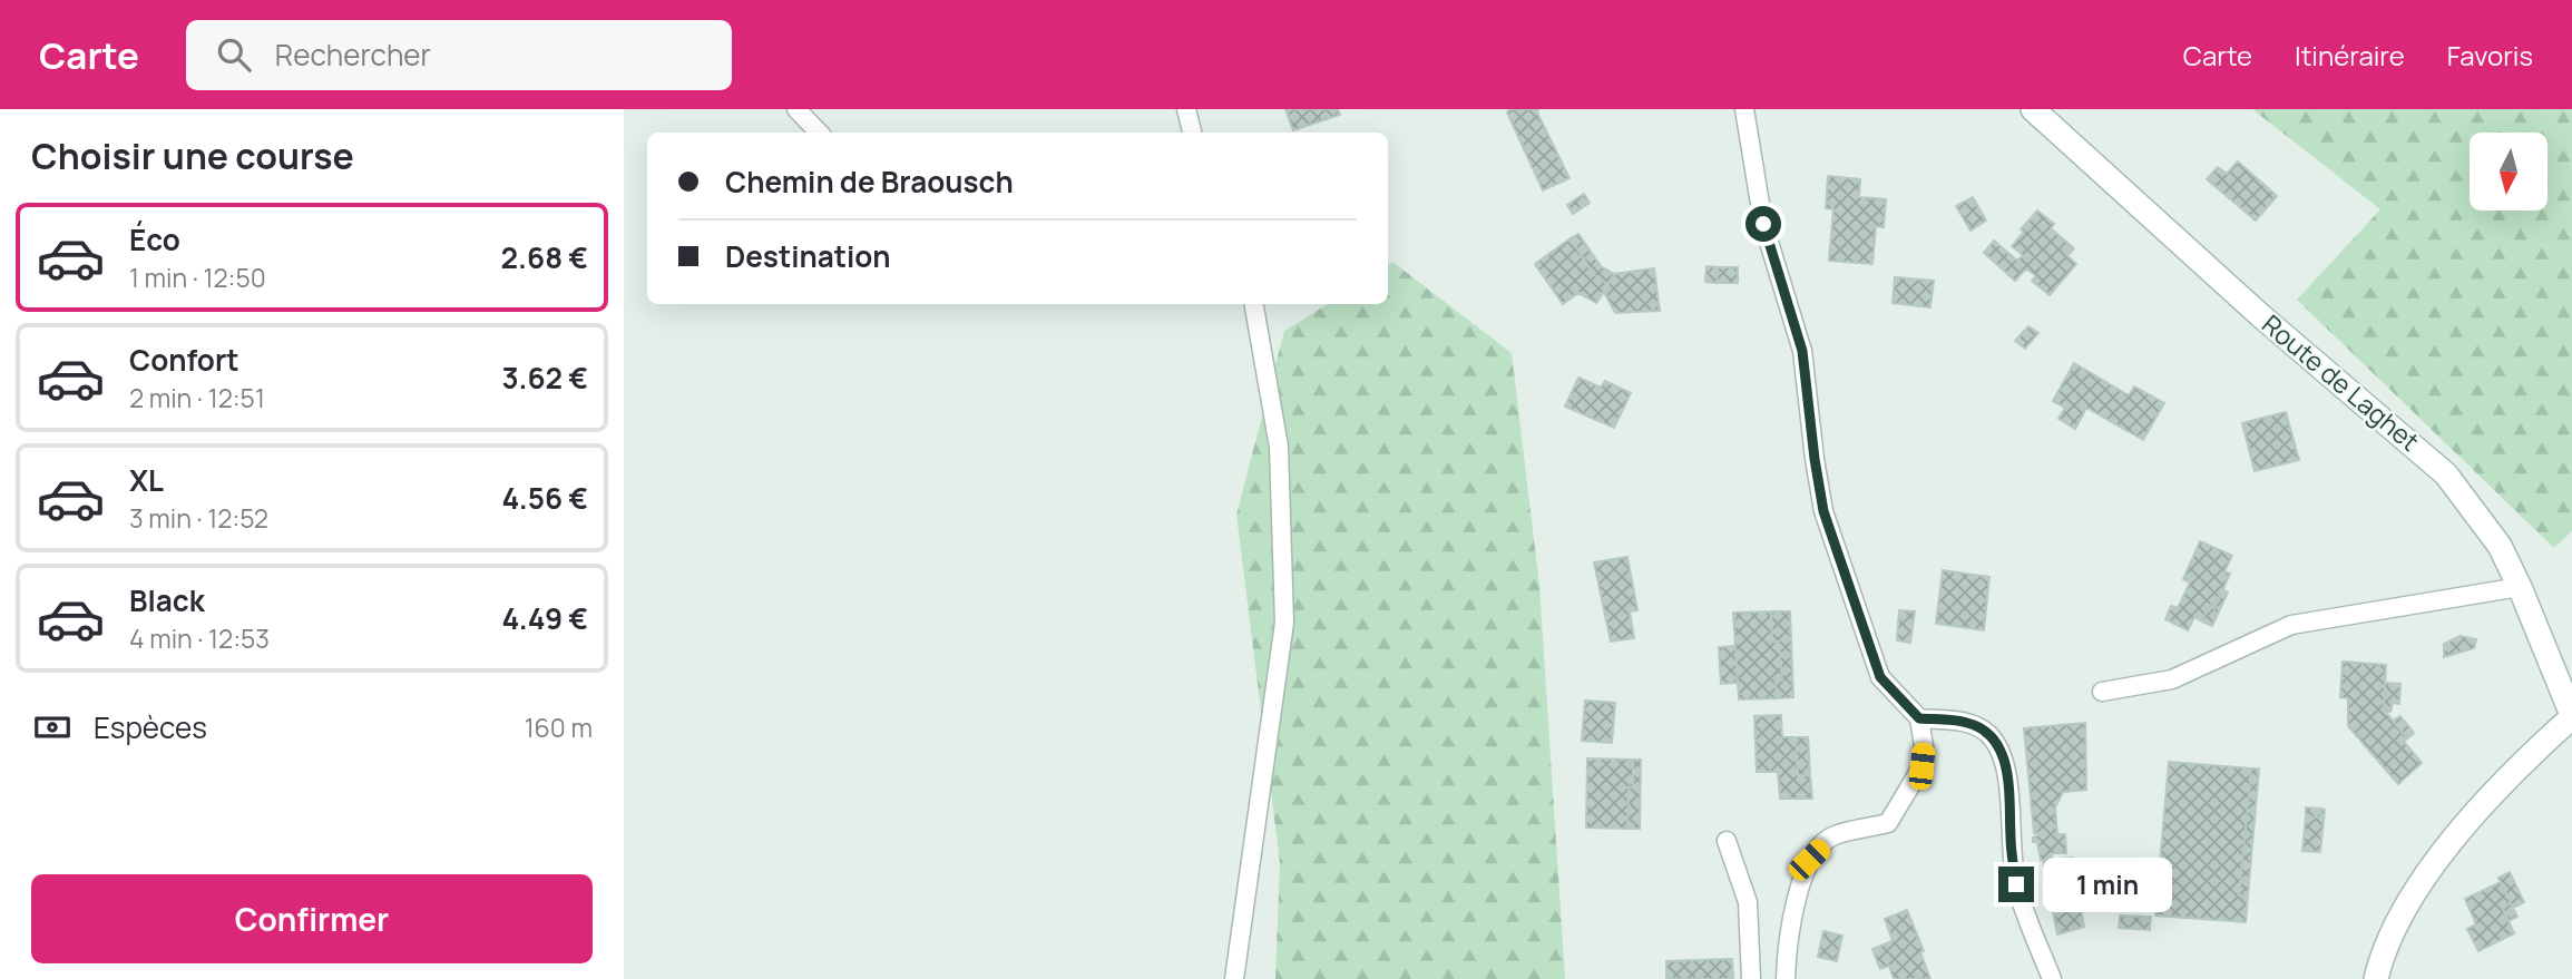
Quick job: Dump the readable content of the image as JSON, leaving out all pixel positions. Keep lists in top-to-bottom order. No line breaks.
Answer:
{"streets":{"main road":["Route de Laghet"]},"north":"bottom","page":{"header":"Carte","search":"Rechercher","nav":["Carte","Itinéraire","Favoris"],"heading":"Choisir une course","banner":["Chemin de Braousch","Destination"],"list":[{"name":"Éco","note":"1 min · 12:50","value":"2.68 €"},{"name":"Confort","note":"2 min · 12:51","value":"3.62 €"},{"name":"XL","note":"3 min · 12:52","value":"4.56 €"},{"name":"Black","note":"4 min · 12:53","value":"4.49 €"}],"pay":["Espèces","160 m"],"bubble":"1 min","buttons":"Confirmer"}}
